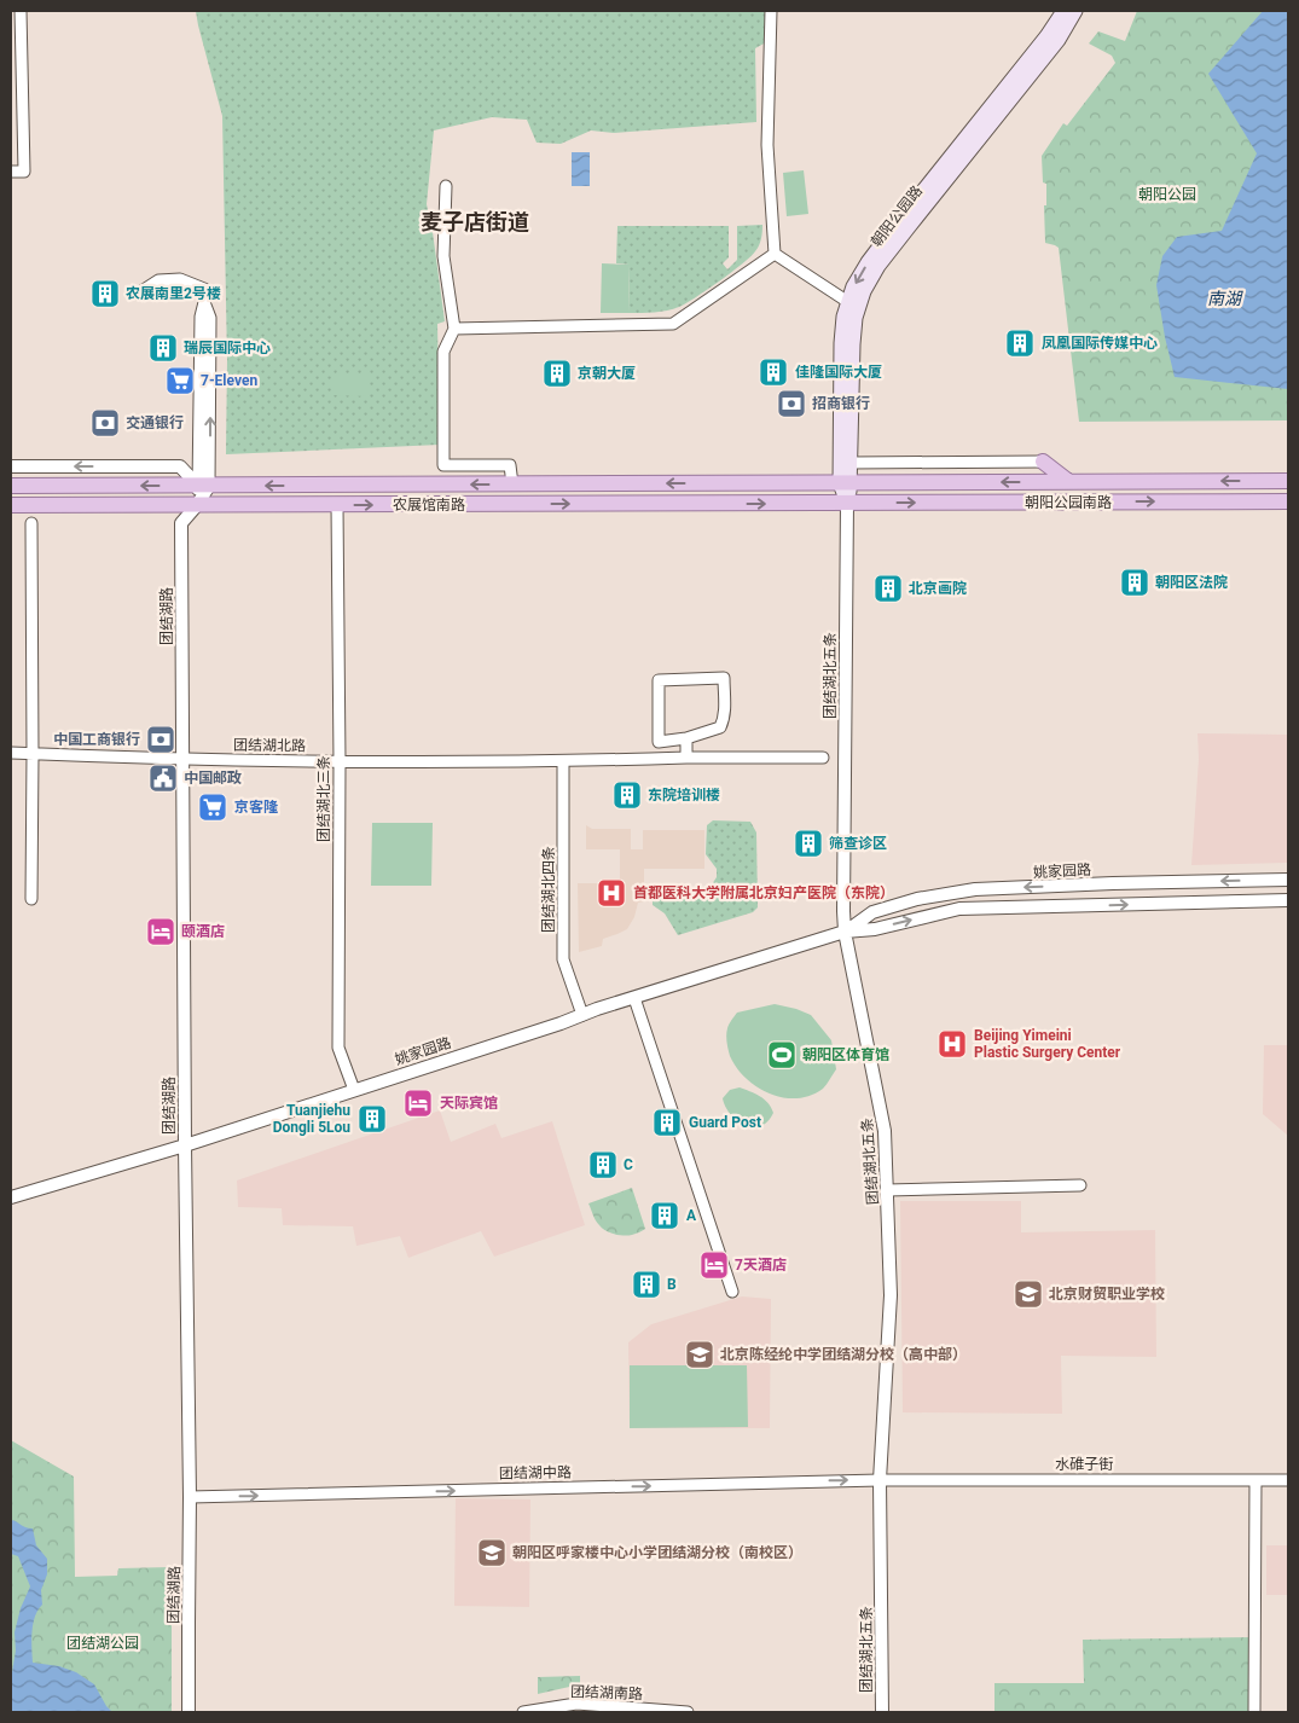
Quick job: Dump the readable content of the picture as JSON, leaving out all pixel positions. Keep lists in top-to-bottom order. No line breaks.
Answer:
{"streets":{"main road":["朝阳公园路","朝阳公园南路","农展馆南路"],"street":["团结湖路","团结湖北五条","团结湖北路","团结湖北三条","姚家园路","团结湖北四条","水碓子街","团结湖中路","团结湖南路"]},"crossings":[["朝阳公园路","朝阳公园南路"],["朝阳公园路","农展馆南路"],["朝阳公园南路","农展馆南路"],["朝阳公园南路","团结湖北五条"],["农展馆南路","团结湖路"],["农展馆南路","团结湖北五条"],["农展馆南路","团结湖北三条"],["团结湖路","团结湖北路"],["团结湖路","姚家园路"],["团结湖路","团结湖中路"],["团结湖北五条","姚家园路"],["团结湖北五条","水碓子街"],["团结湖北五条","团结湖中路"],["团结湖北路","团结湖北三条"],["团结湖北路","团结湖北四条"],["团结湖北三条","姚家园路"],["姚家园路","团结湖北四条"],["水碓子街","团结湖中路"]],"one_way":["团结湖中路"],"districts":["麦子店街道"],"water":["南湖"],"parks":["朝阳公园","团结湖公园"],"places":{"building":["农展南里2号楼","凤凰国际传媒中心","瑞辰国际中心","佳隆国际大厦","京朝大厦","朝阳区法院","北京画院","东院培训楼","筛查诊区","Tuanjiehu Dongli 5Lou","Guard Post","C","A","B"],"supermarket":["7-Eleven","京客隆"],"bank":["招商银行","交通银行","中国工商银行"],"public building":["中国邮政"],"hospital":["首都医科大学附属北京妇产医院（东院）","Beijing Yimeini Plastic Surgery Center"],"hotel":["颐酒店","天际宾馆","7天酒店"],"sports":["朝阳区体育馆"],"school or university":["北京财贸职业学校","北京陈经纶中学团结湖分校（高中部）","朝阳区呼家楼中心小学团结湖分校（南校区）"]}}
